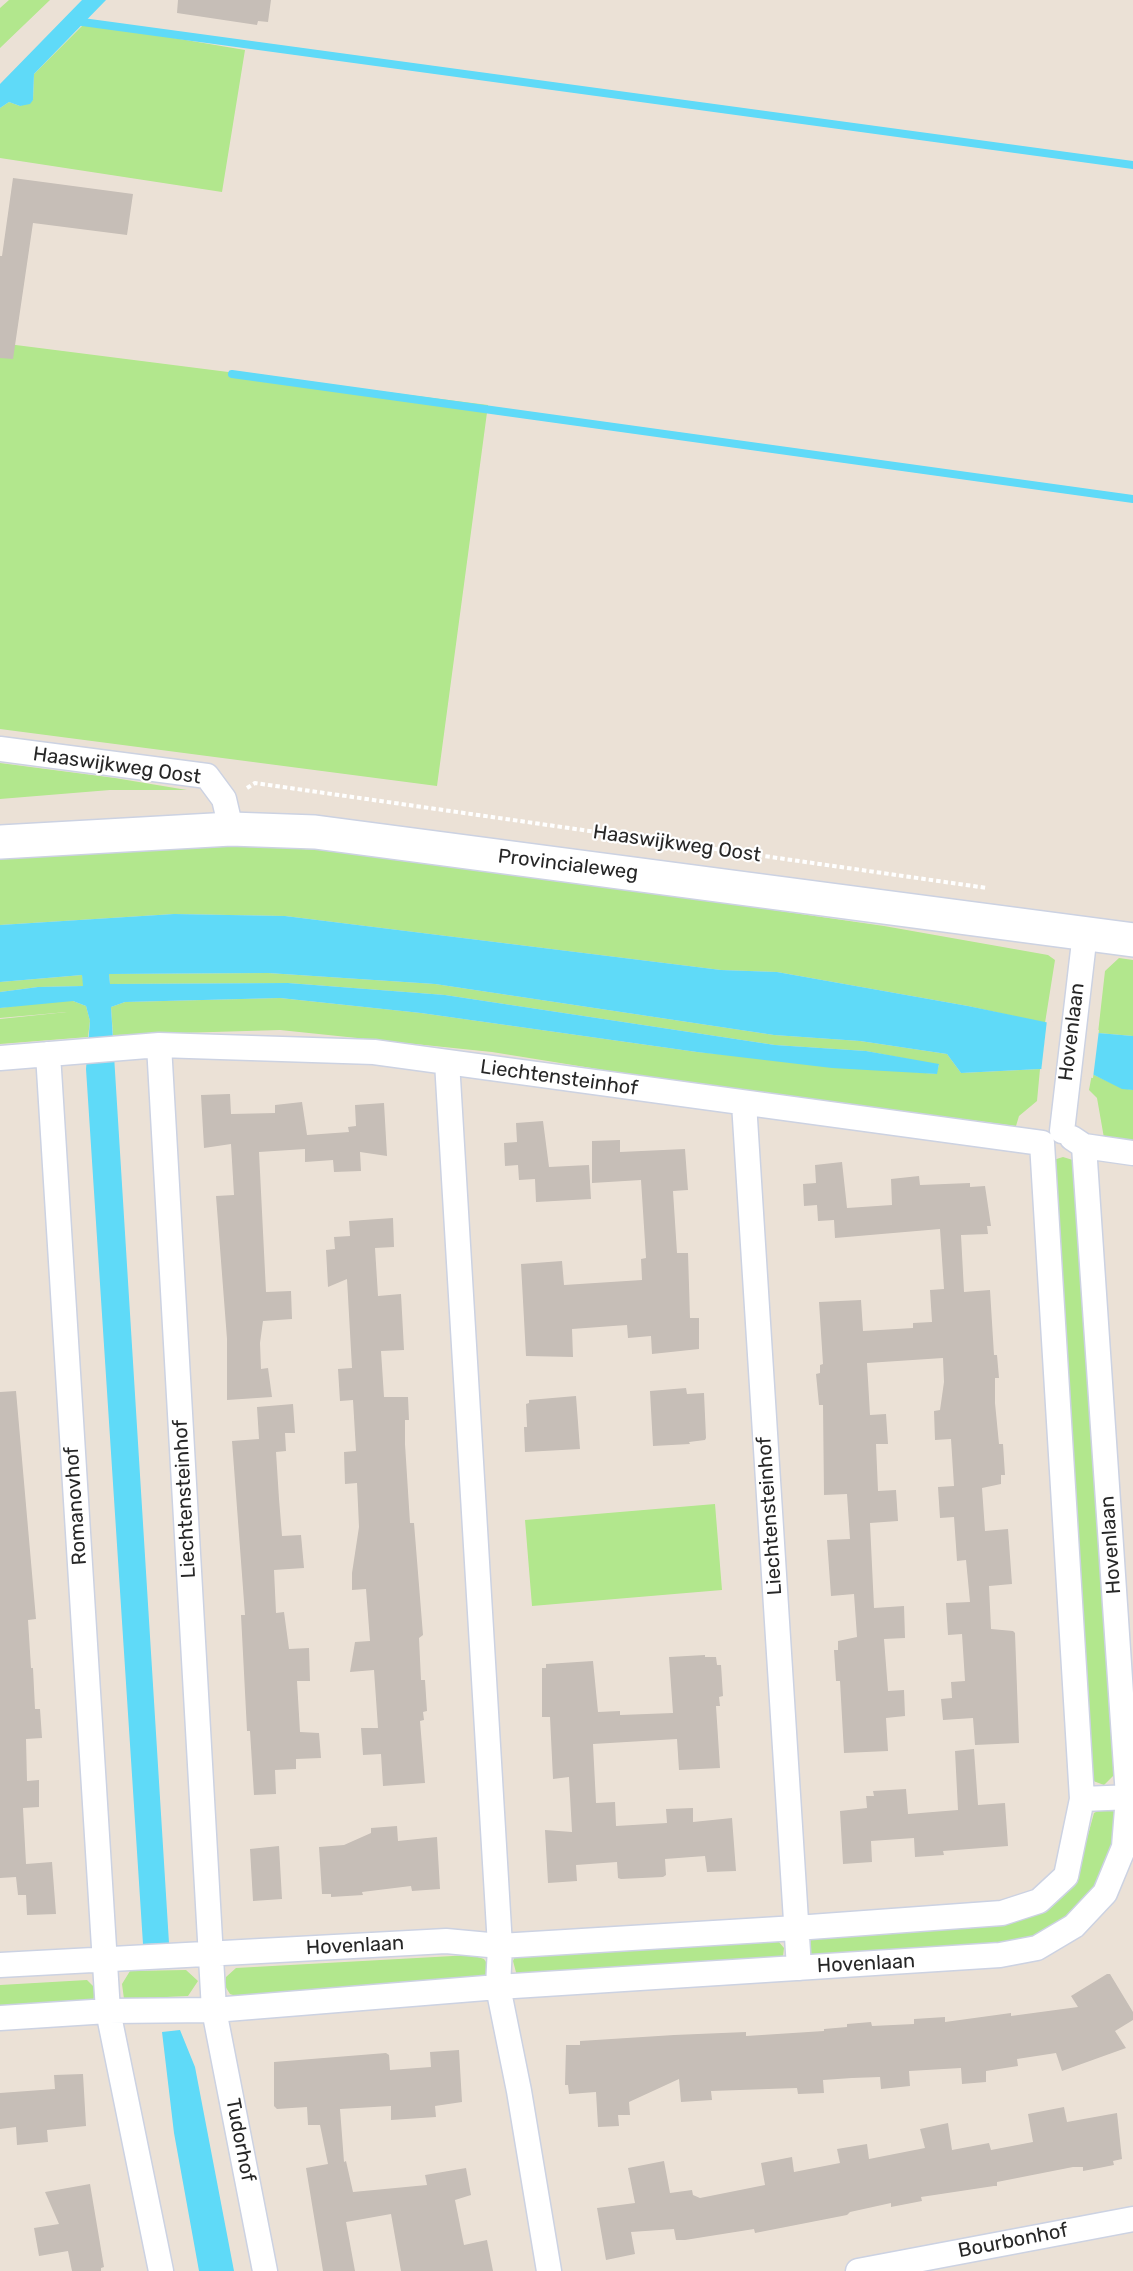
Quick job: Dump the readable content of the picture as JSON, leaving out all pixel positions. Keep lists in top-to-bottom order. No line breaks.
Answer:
{"streets":{"main road":["Provincialeweg"],"street":["Haaswijkweg Oost","Hovenlaan","Liechtensteinhof","Romanovhof","Tudorhof","Bourbonhof"]},"crossings":[["Haaswijkweg Oost","Provincialeweg"],["Provincialeweg","Hovenlaan"],["Hovenlaan","Liechtensteinhof"],["Hovenlaan","Romanovhof"],["Hovenlaan","Tudorhof"],["Liechtensteinhof","Romanovhof"]]}
